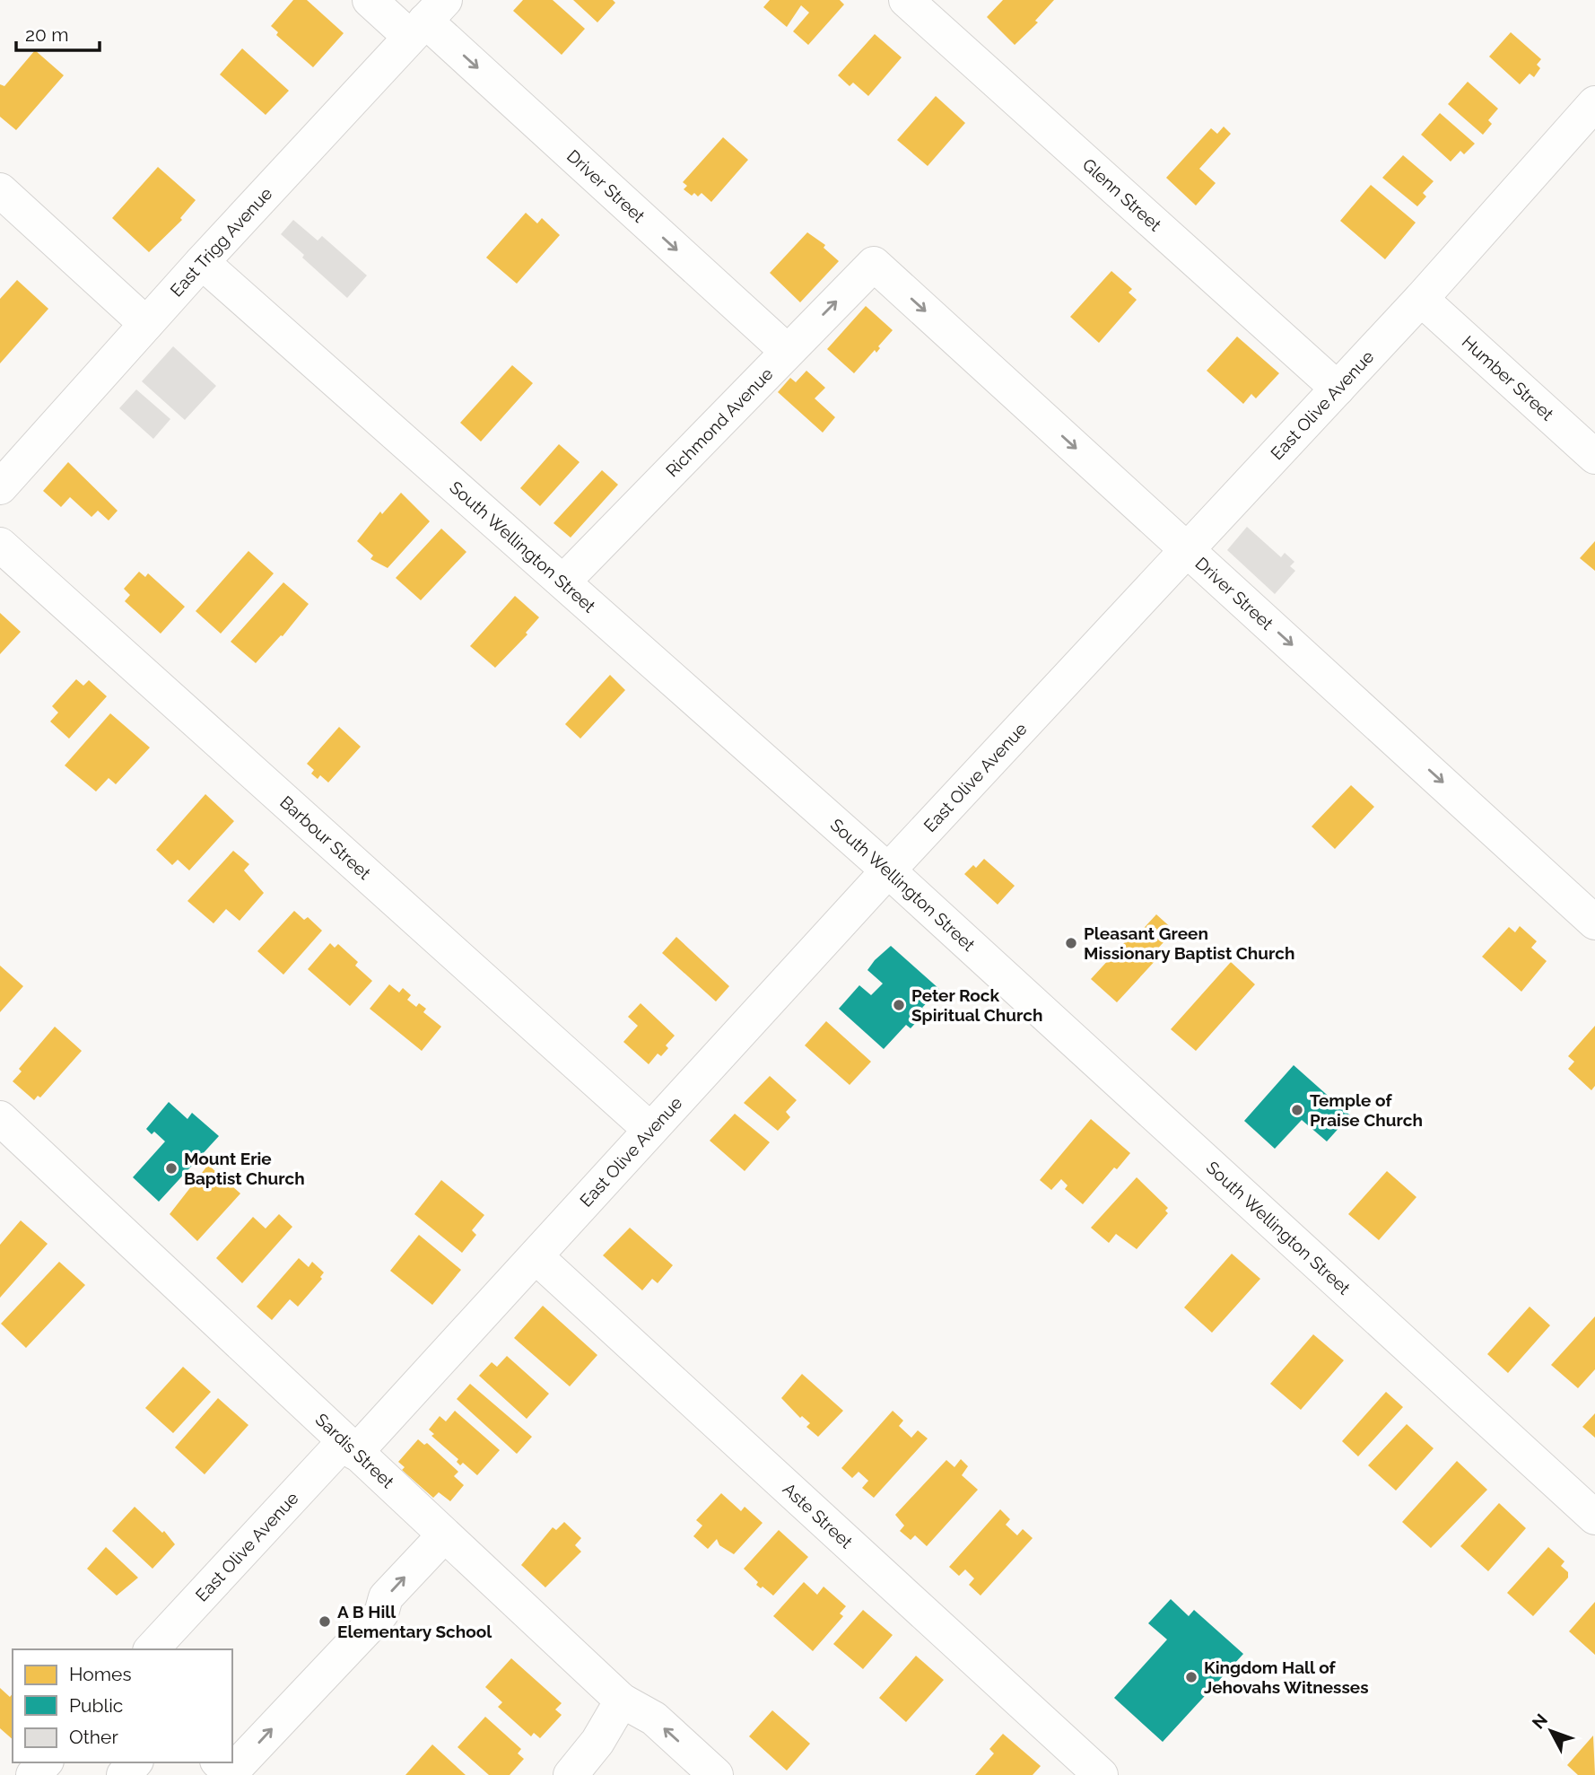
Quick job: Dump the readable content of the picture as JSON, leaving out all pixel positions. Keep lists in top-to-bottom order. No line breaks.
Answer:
{"streets":{"street":["Driver Street","Glenn Street","East Trigg Avenue","Humber Street","East Olive Avenue","Richmond Avenue","South Wellington Street","Barbour Street","Sardis Street","Aste Street"]},"crossings":[["Driver Street","East Trigg Avenue"],["Driver Street","East Olive Avenue"],["Driver Street","Richmond Avenue"],["Glenn Street","East Olive Avenue"],["East Trigg Avenue","South Wellington Street"],["Humber Street","East Olive Avenue"],["East Olive Avenue","South Wellington Street"],["East Olive Avenue","Barbour Street"],["East Olive Avenue","Sardis Street"],["East Olive Avenue","Aste Street"],["Richmond Avenue","South Wellington Street"]],"one_way":["Driver Street"],"places":["Pleasant Green Missionary Baptist Church","Peter Rock Spiritual Church","Temple of Praise Church","Mount Erie Baptist Church","A B Hill Elementary School","Kingdom Hall of Jehovahs Witnesses"],"legend":["Homes","Public","Other"],"scale_bar":"20 m","north":"top left"}
